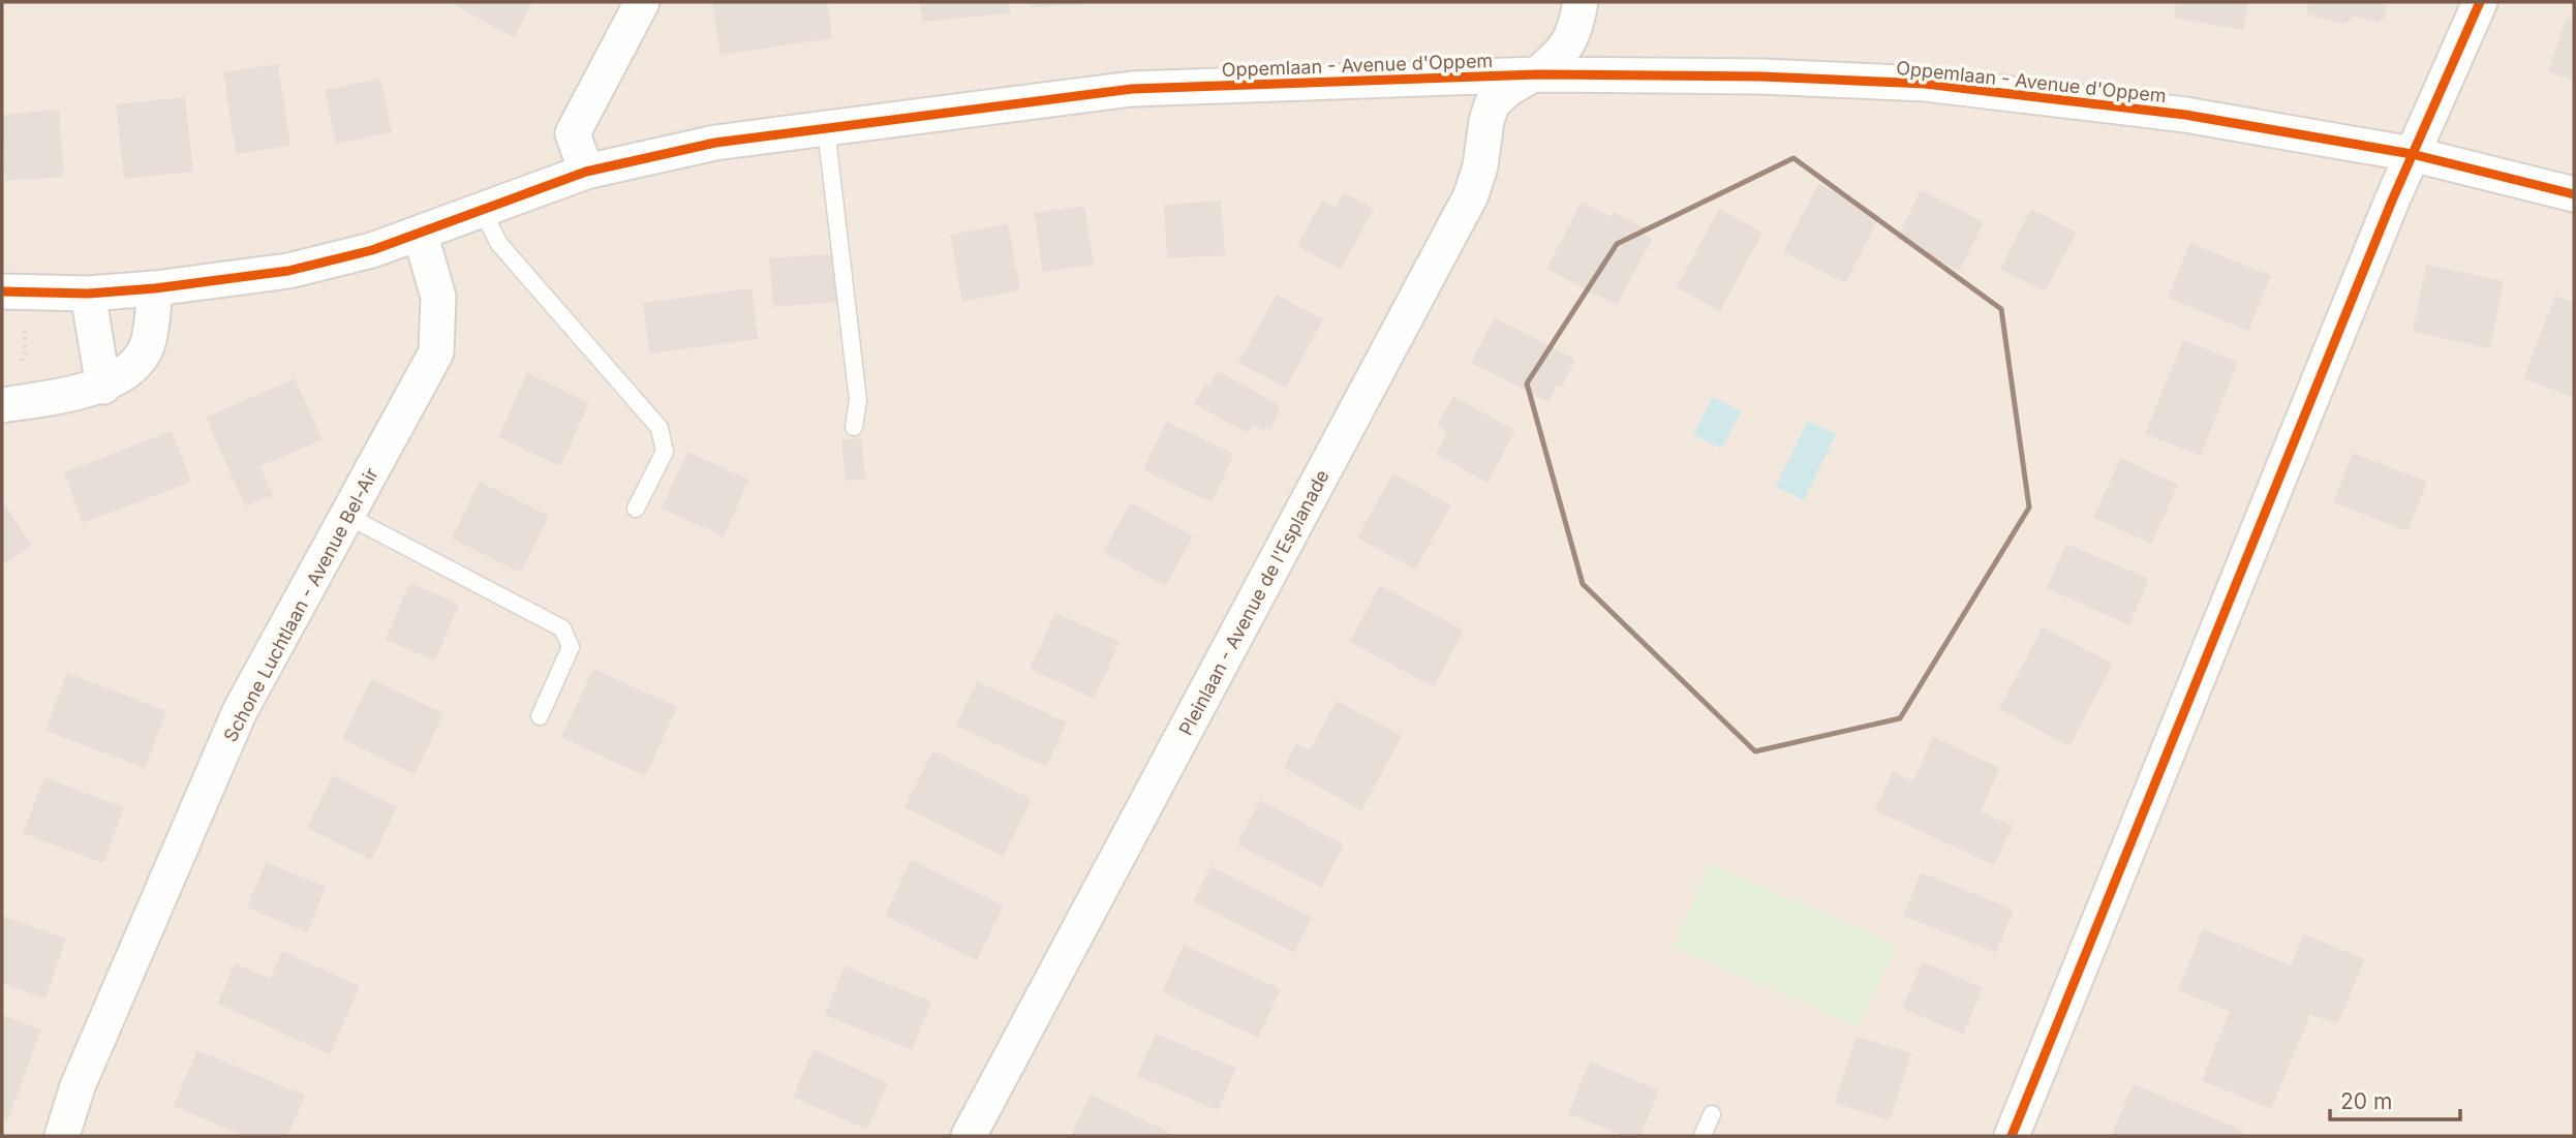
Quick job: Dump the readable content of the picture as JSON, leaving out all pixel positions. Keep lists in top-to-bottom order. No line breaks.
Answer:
{"streets":{"street":["Oppemlaan - Avenue d'Oppem","Pleinlaan - Avenue de l'Esplanade","Schone Luchtlaan - Avenue Bel-Air"]},"crossings":[["Oppemlaan - Avenue d'Oppem","Pleinlaan - Avenue de l'Esplanade"],["Oppemlaan - Avenue d'Oppem","Schone Luchtlaan - Avenue Bel-Air"]],"scale_bar":"20 m"}
